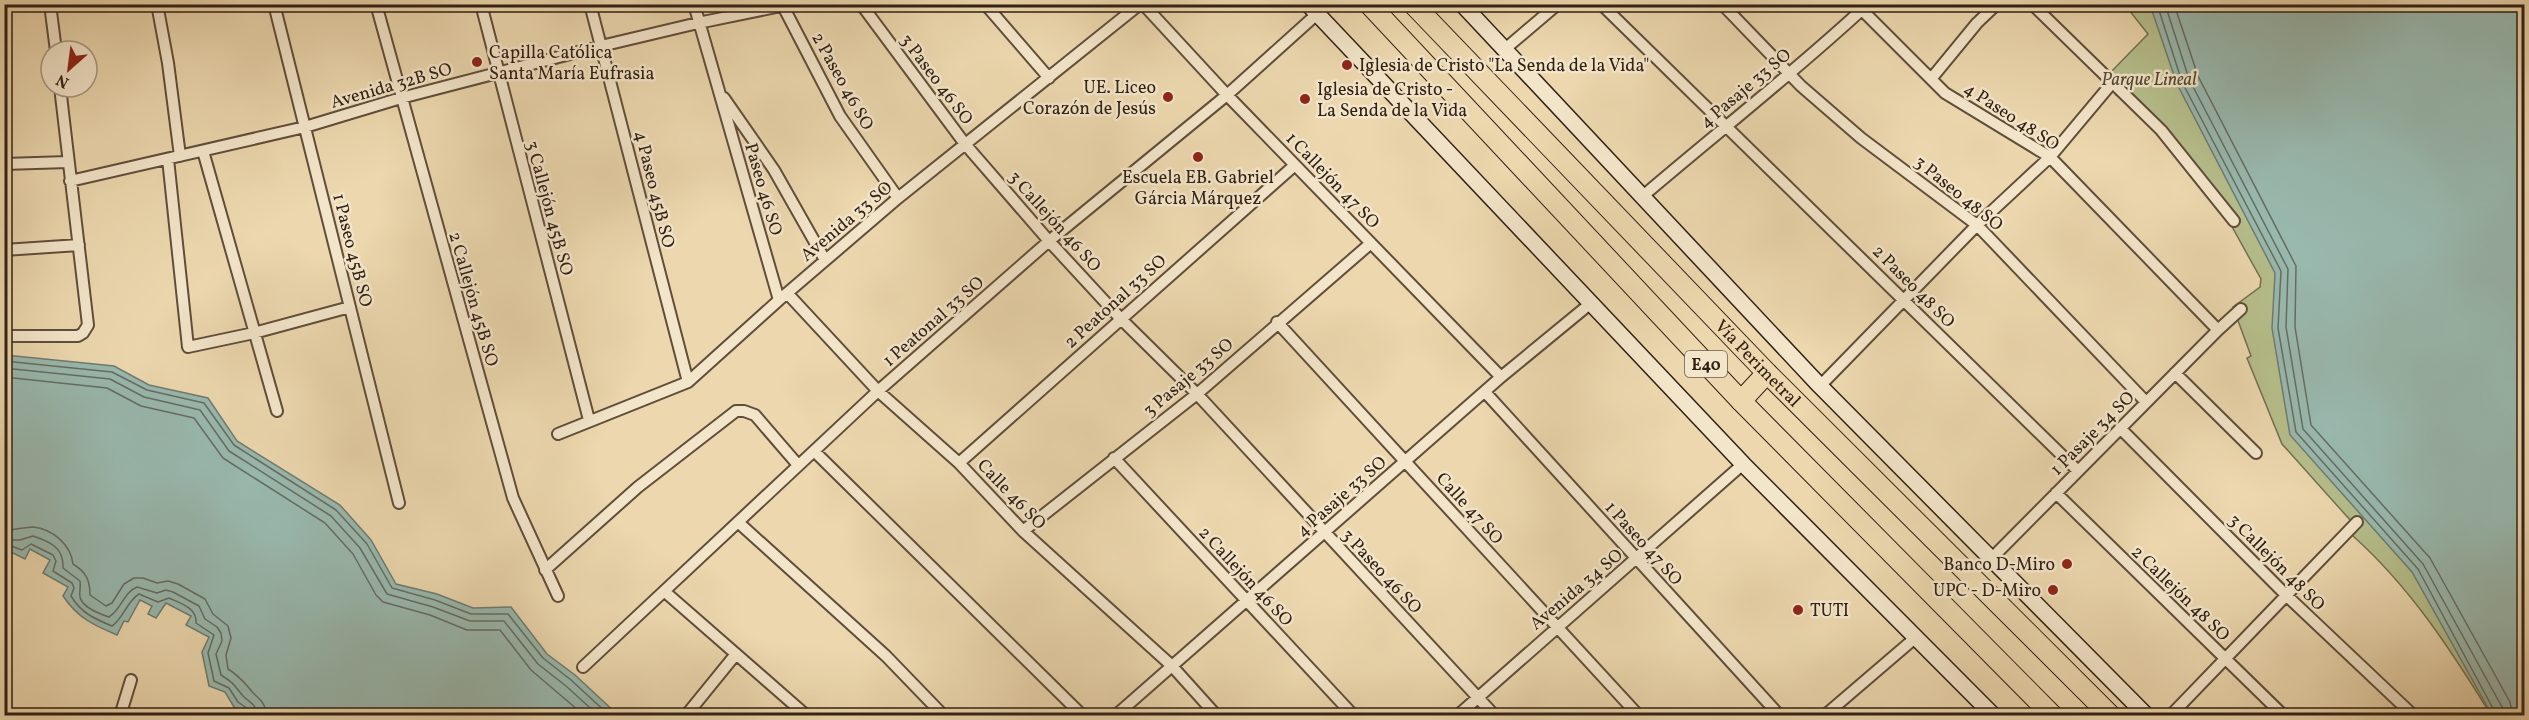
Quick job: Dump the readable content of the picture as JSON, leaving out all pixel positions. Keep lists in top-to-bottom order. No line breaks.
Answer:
{"streets":{"highway":["E40","Vía Perimetral"],"street":["3 Paseo 46 SO","2 Paseo 46 SO","Avenida 32B SO","4 Pasaje 33 SO","4 Paseo 48 SO","1 Callejón 47 SO","4 Paseo 45B SO","Paseo 46 SO","3 Paseo 48 SO","3 Callejón 45B SO","Avenida 33 SO","3 Callejón 46 SO","1 Paseo 45B SO","2 Paseo 48 SO","2 Callejón 45B SO","2 Peatonal 33 SO","1 Peatonal 33 SO","3 Pasaje 33 SO","1 Pasaje 34 SO","Calle 46 SO","Calle 47 SO","1 Paseo 47 SO","3 Callejón 48 SO","2 Callejón 46 SO","Avenida 34 SO","2 Callejón 48 SO"]},"crossings":[["3 Paseo 46 SO","4 Pasaje 33 SO"],["3 Paseo 46 SO","Avenida 33 SO"],["3 Paseo 46 SO","3 Callejón 46 SO"],["3 Paseo 46 SO","3 Pasaje 33 SO"],["3 Paseo 46 SO","Avenida 34 SO"],["2 Paseo 46 SO","Avenida 32B SO"],["2 Paseo 46 SO","Avenida 33 SO"],["Avenida 32B SO","4 Paseo 45B SO"],["Avenida 32B SO","Paseo 46 SO"],["Avenida 32B SO","3 Callejón 45B SO"],["Avenida 32B SO","1 Paseo 45B SO"],["Avenida 32B SO","2 Callejón 45B SO"],["4 Pasaje 33 SO","4 Paseo 48 SO"],["4 Pasaje 33 SO","1 Callejón 47 SO"],["4 Pasaje 33 SO","3 Paseo 48 SO"],["4 Pasaje 33 SO","2 Paseo 48 SO"],["4 Pasaje 33 SO","E40"],["4 Pasaje 33 SO","Vía Perimetral"],["4 Pasaje 33 SO","Calle 46 SO"],["4 Pasaje 33 SO","Calle 47 SO"],["4 Pasaje 33 SO","1 Paseo 47 SO"],["4 Pasaje 33 SO","2 Callejón 46 SO"],["4 Paseo 48 SO","1 Pasaje 34 SO"],["1 Callejón 47 SO","Avenida 33 SO"],["1 Callejón 47 SO","2 Peatonal 33 SO"],["1 Callejón 47 SO","1 Peatonal 33 SO"],["1 Callejón 47 SO","3 Pasaje 33 SO"],["4 Paseo 45B SO","Avenida 33 SO"],["Paseo 46 SO","Avenida 33 SO"],["Paseo 46 SO","Calle 46 SO"],["3 Paseo 48 SO","1 Pasaje 34 SO"],["3 Callejón 45B SO","Avenida 33 SO"],["Avenida 33 SO","3 Callejón 46 SO"],["Avenida 33 SO","Calle 46 SO"],["3 Callejón 46 SO","2 Peatonal 33 SO"],["3 Callejón 46 SO","1 Peatonal 33 SO"],["3 Callejón 46 SO","3 Pasaje 33 SO"],["2 Paseo 48 SO","1 Pasaje 34 SO"],["2 Peatonal 33 SO","Calle 46 SO"],["1 Peatonal 33 SO","E40"],["1 Peatonal 33 SO","Calle 46 SO"],["E40","Avenida 34 SO"],["Vía Perimetral","1 Pasaje 34 SO"],["3 Pasaje 33 SO","Calle 46 SO"],["3 Pasaje 33 SO","Calle 47 SO"],["3 Pasaje 33 SO","2 Callejón 46 SO"],["1 Pasaje 34 SO","3 Callejón 48 SO"],["1 Pasaje 34 SO","2 Callejón 48 SO"],["Calle 47 SO","Avenida 34 SO"],["1 Paseo 47 SO","Avenida 34 SO"]],"parks":["Parque Lineal"],"places":["Capilla Católica Santa María Eufrasia","Iglesia de Cristo \"La Senda de la Vida\"","UE. Liceo Corazón de Jesús","Iglesia de Cristo - La Senda de la Vida","Escuela EB. Gabriel Gárcia Márquez","Banco D-Miro","UPC - D-Miro","TUTI"],"north":"bottom left"}
